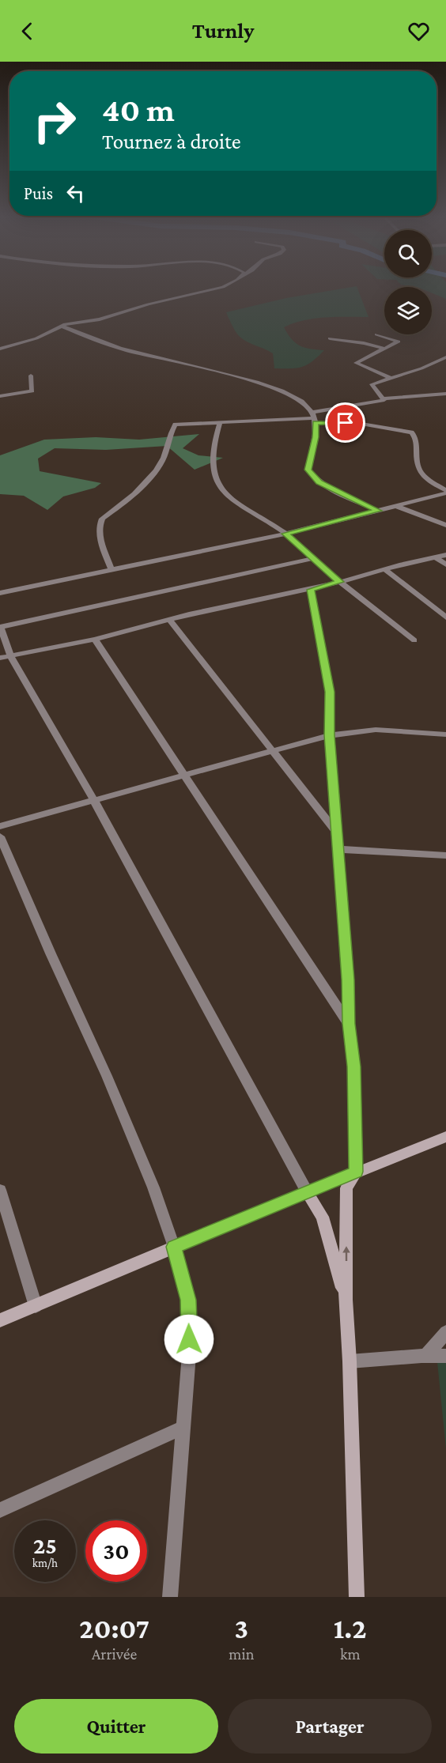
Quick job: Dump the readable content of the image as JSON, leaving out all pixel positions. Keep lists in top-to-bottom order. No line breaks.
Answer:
{"page":{"header":"Turnly","turn":["40 m","Tournez à droite"],"then":"Puis","speed":"25 km/h","limit":"30","eta":["20:07","Arrivée","3","min","1.2","km"],"buttons":["Quitter","Partager"]}}
